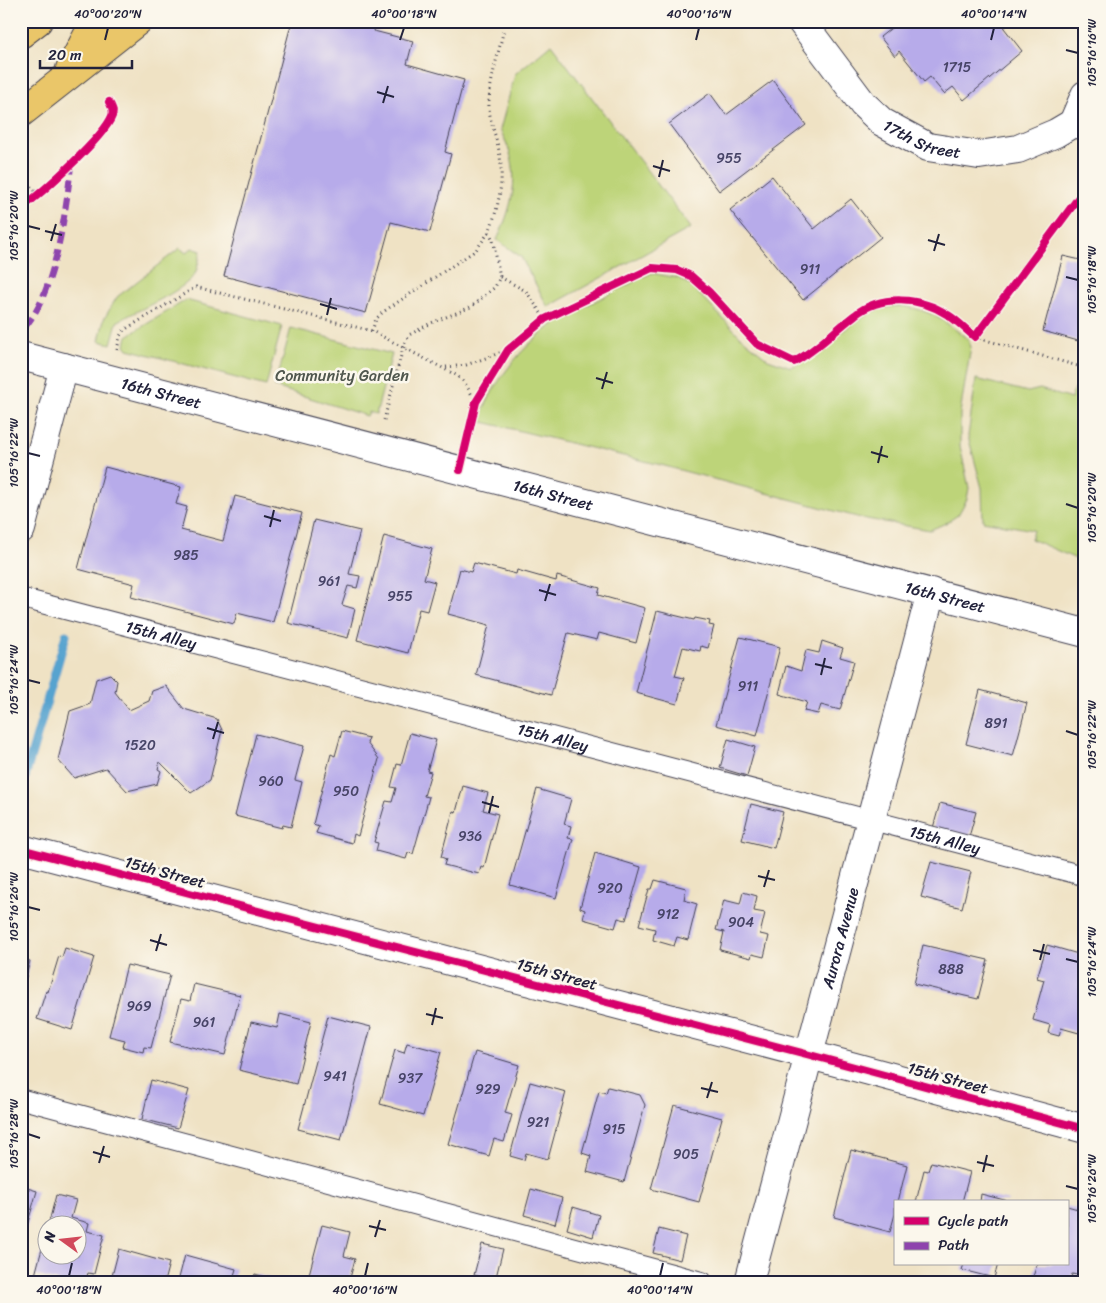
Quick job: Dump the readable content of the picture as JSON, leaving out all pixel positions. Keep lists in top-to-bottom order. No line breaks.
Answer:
{"streets":{"street":["17th Street","16th Street","15th Street","Aurora Avenue"],"lane":["15th Alley"]},"crossings":[["16th Street","Aurora Avenue"],["15th Alley","Aurora Avenue"],["15th Street","Aurora Avenue"]],"parks":["Community Garden"],"house_numbers":["1715","955","911","985","961","955","911","891","1520","960","950","936","920","912","904","888","969","961","941","937","929","921","915","905"],"legend":["Cycle path","Path"],"scale_bar":"20 m","north":"left","coordinates":["40°00'20\"N","40°00'18\"N","40°00'16\"N","40°00'14\"N","105°16'16\"W","105°16'20\"W","105°16'18\"W","105°16'22\"W","105°16'24\"W","105°16'26\"W","105°16'28\"W"]}
